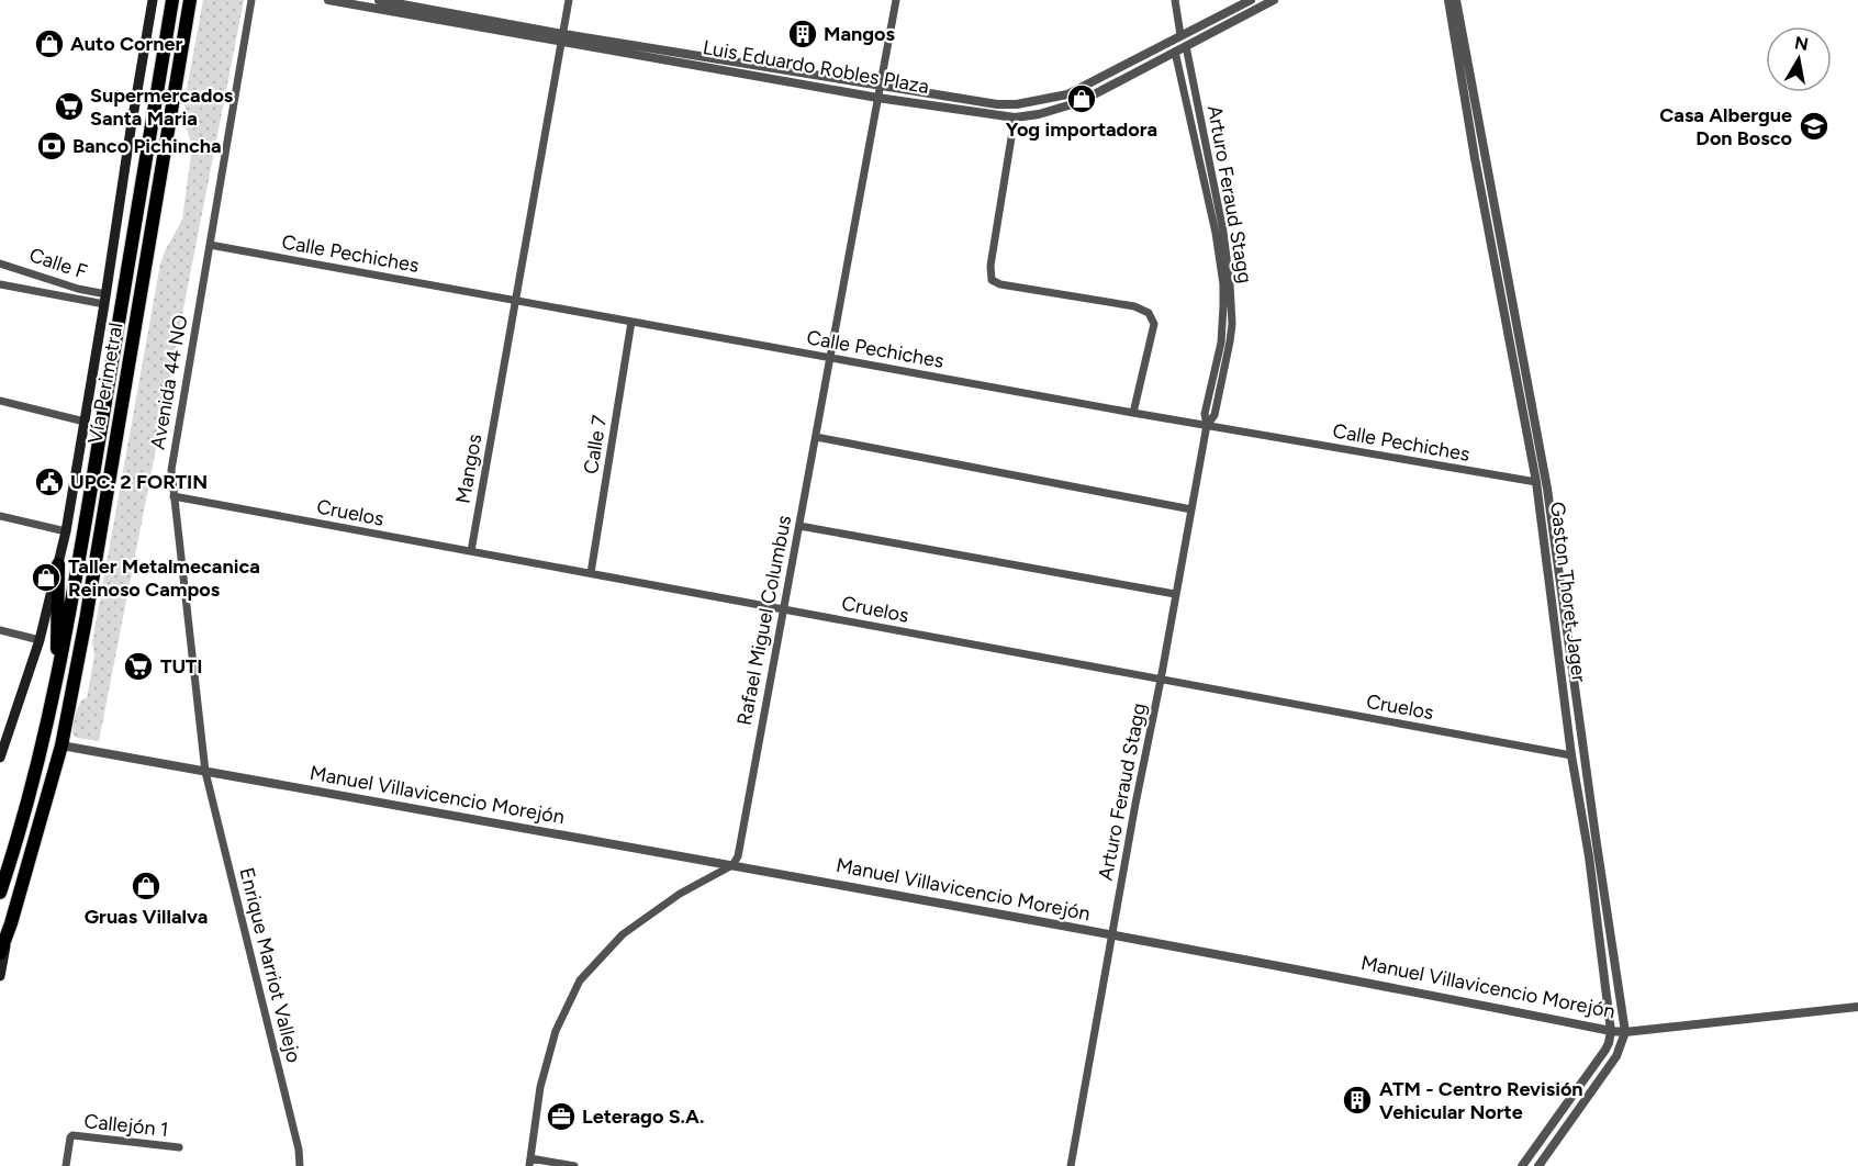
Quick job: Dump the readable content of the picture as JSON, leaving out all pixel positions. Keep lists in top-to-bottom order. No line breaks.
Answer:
{"streets":{"highway":["Vía Perimetral"],"street":["Luis Eduardo Robles Plaza","Arturo Feraud Stagg","Calle Pechiches","Calle F","Avenida 44 NO","Calle 7","Mangos","Cruelos","Gaston Thoret Jager","Rafael Miguel Columbus","Manuel Villavicencio Morejón","Enrique Marriot Vallejo","Callejón 1"]},"crossings":[["Luis Eduardo Robles Plaza","Arturo Feraud Stagg"],["Luis Eduardo Robles Plaza","Mangos"],["Luis Eduardo Robles Plaza","Rafael Miguel Columbus"],["Arturo Feraud Stagg","Calle Pechiches"],["Arturo Feraud Stagg","Cruelos"],["Arturo Feraud Stagg","Manuel Villavicencio Morejón"],["Calle Pechiches","Avenida 44 NO"],["Calle Pechiches","Calle 7"],["Calle Pechiches","Mangos"],["Calle Pechiches","Gaston Thoret Jager"],["Calle Pechiches","Rafael Miguel Columbus"],["Calle F","Vía Perimetral"],["Avenida 44 NO","Cruelos"],["Avenida 44 NO","Manuel Villavicencio Morejón"],["Avenida 44 NO","Enrique Marriot Vallejo"],["Vía Perimetral","Manuel Villavicencio Morejón"],["Calle 7","Cruelos"],["Mangos","Cruelos"],["Cruelos","Gaston Thoret Jager"],["Cruelos","Rafael Miguel Columbus"],["Gaston Thoret Jager","Manuel Villavicencio Morejón"],["Rafael Miguel Columbus","Manuel Villavicencio Morejón"],["Manuel Villavicencio Morejón","Enrique Marriot Vallejo"]],"places":{"building":["Mangos","ATM - Centro Revisión Vehicular Norte"],"shop":["Auto Corner","Yog importadora","Taller Metalmecanica Reinoso Campos","Gruas Villalva"],"supermarket":["Supermercados Santa Maria","TUTI"],"school or university":["Casa Albergue Don Bosco"],"bank":["Banco Pichincha"],"public building":["UPC. 2 FORTIN"],"office":["Leterago S.A."]},"north":"top"}
